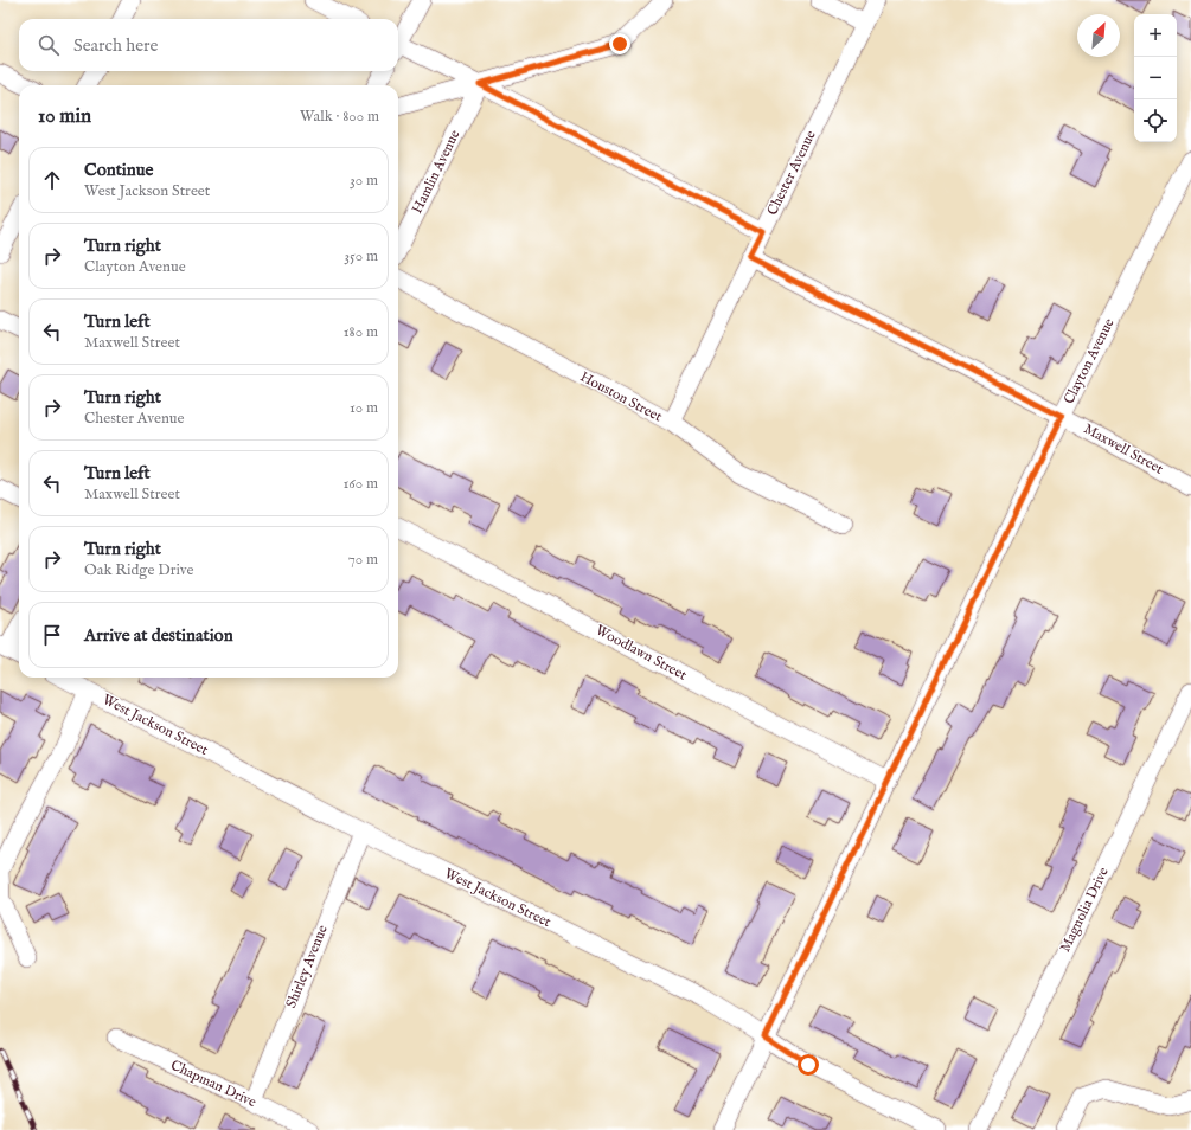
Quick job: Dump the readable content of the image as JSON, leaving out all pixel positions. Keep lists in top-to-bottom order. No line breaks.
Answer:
{"streets":{"street":["Hamlin Avenue","Chester Avenue","Clayton Avenue","Houston Street","Maxwell Street","Woodlawn Street","West Jackson Street","Magnolia Drive","Shirley Avenue","Chapman Drive"]},"crossings":[["Chester Avenue","Houston Street"],["Chester Avenue","Maxwell Street"],["Clayton Avenue","Maxwell Street"],["Clayton Avenue","Woodlawn Street"],["Clayton Avenue","West Jackson Street"],["West Jackson Street","Shirley Avenue"],["Shirley Avenue","Chapman Drive"]],"north":"top right","page":{"map_buttons":["+","−"],"search":"Search here","heading":["10 min","Walk · 800 m"],"list":[["Continue","West Jackson Street","30 m"],["Turn right","Clayton Avenue","350 m"],["Turn left","Maxwell Street","180 m"],["Turn right","Chester Avenue","10 m"],["Turn left","Maxwell Street","160 m"],["Turn right","Oak Ridge Drive","70 m"],"Arrive at destination"]}}
